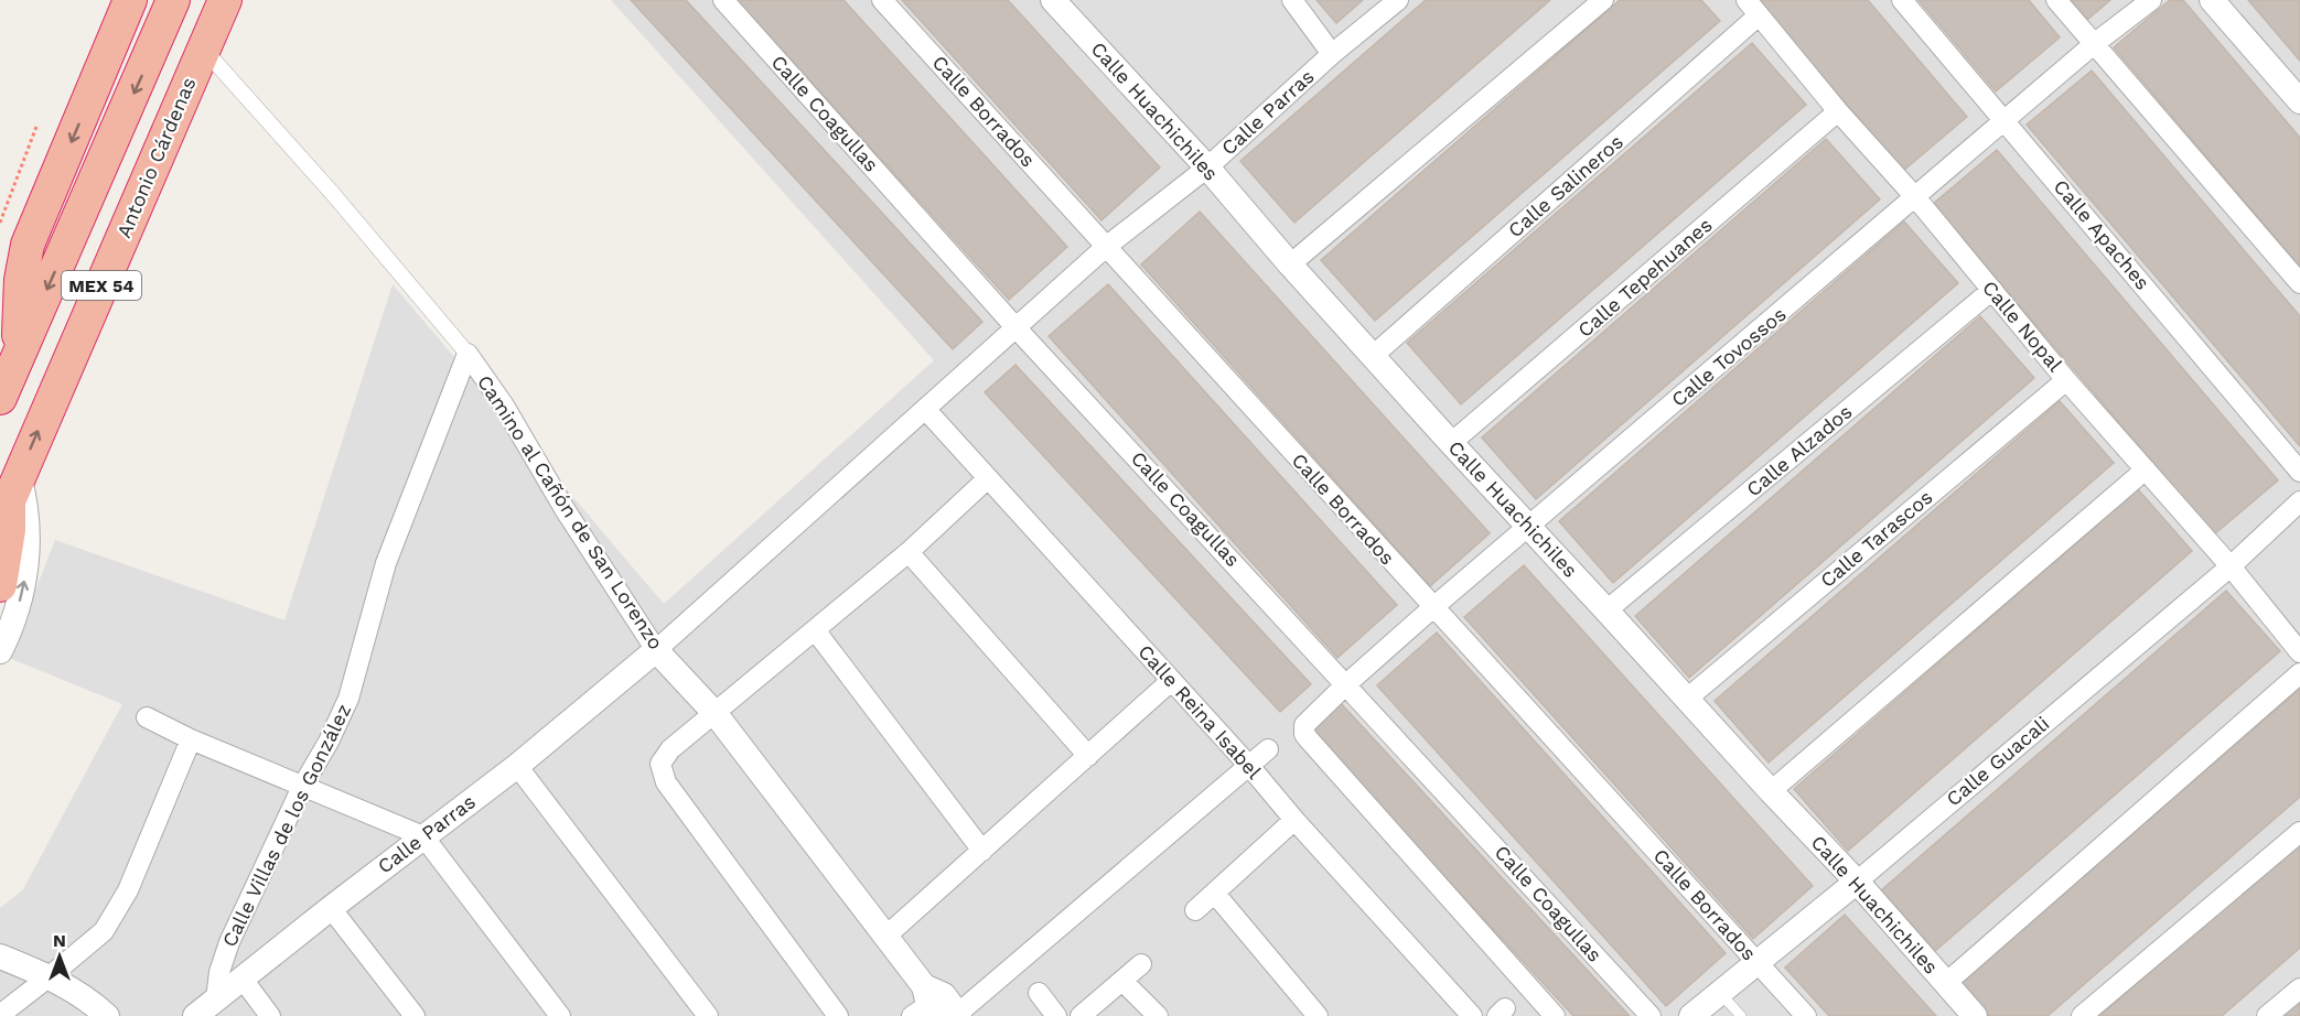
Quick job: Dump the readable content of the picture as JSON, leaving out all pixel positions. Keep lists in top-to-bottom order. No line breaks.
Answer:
{"streets":{"highway":["Antonio Cárdenas","MEX 54"],"street":["Calle Borrados","Calle Huachichiles","Calle Parras","Calle Coagullas","Calle Salineros","Calle Apaches","Calle Tepehuanes","Calle Nopal","Calle Tovossos","Calle Alzados","Camino al Cañón de San Lorenzo","Calle Tarascos","Calle Reina Isabel","Calle Guacali","Calle Villas de los González"]},"crossings":[["Calle Borrados","Calle Parras"],["Calle Borrados","Calle Tovossos"],["Calle Borrados","Calle Guacali"],["Calle Huachichiles","Calle Parras"],["Calle Huachichiles","Calle Salineros"],["Calle Huachichiles","Calle Tepehuanes"],["Calle Huachichiles","Calle Tovossos"],["Calle Huachichiles","Calle Alzados"],["Calle Huachichiles","Calle Tarascos"],["Calle Huachichiles","Calle Guacali"],["Calle Parras","Calle Coagullas"],["Calle Parras","Camino al Cañón de San Lorenzo"],["Calle Parras","Calle Reina Isabel"],["Calle Parras","Calle Villas de los González"],["Calle Coagullas","Calle Tovossos"],["Antonio Cárdenas","MEX 54"],["Antonio Cárdenas","Camino al Cañón de San Lorenzo"],["Calle Salineros","Calle Nopal"],["Calle Apaches","Calle Tovossos"],["Calle Tepehuanes","Calle Nopal"],["MEX 54","Camino al Cañón de San Lorenzo"],["Calle Nopal","Calle Tovossos"],["Calle Nopal","Calle Alzados"],["Calle Nopal","Calle Tarascos"],["Calle Nopal","Calle Guacali"],["Camino al Cañón de San Lorenzo","Calle Villas de los González"]],"north":"top"}
